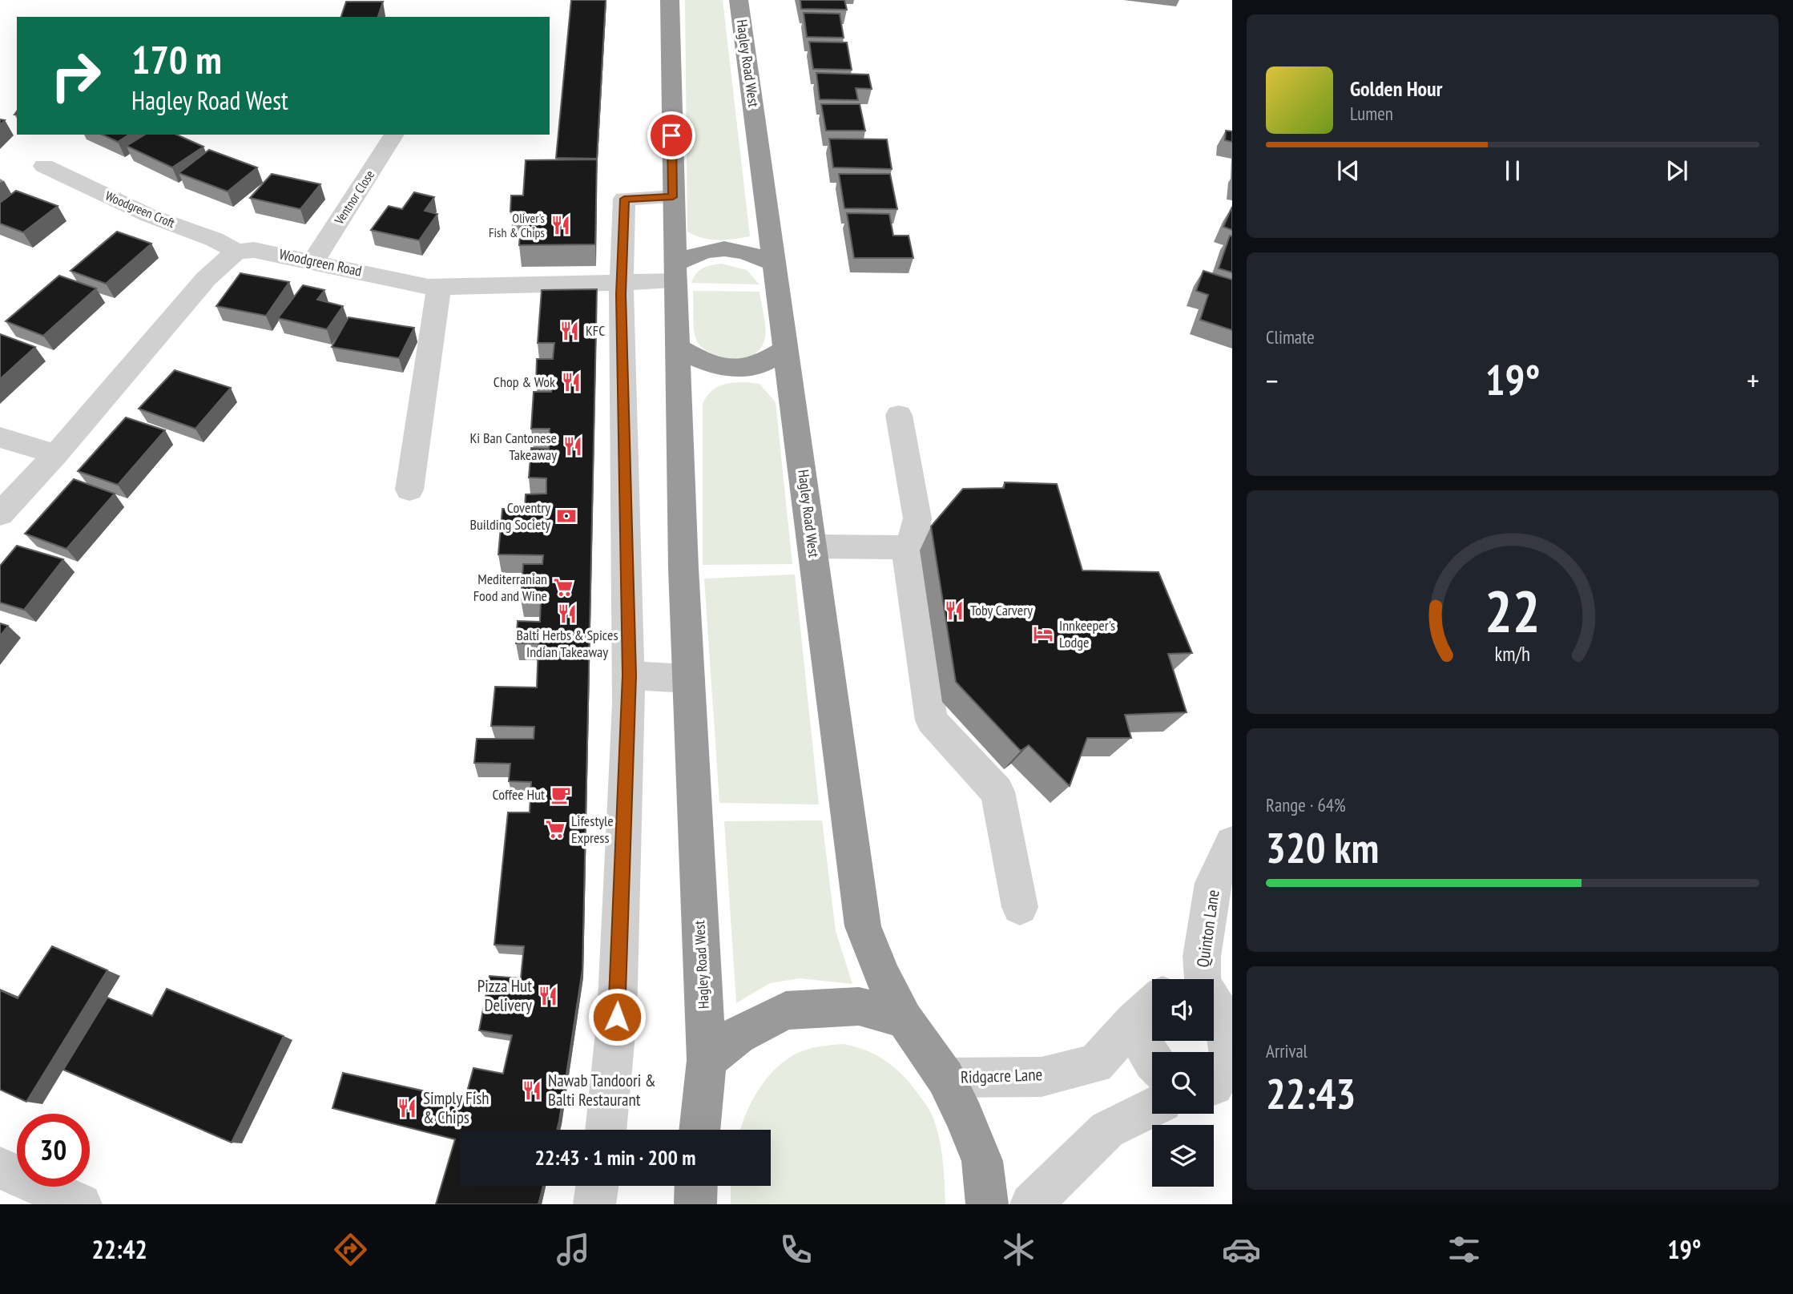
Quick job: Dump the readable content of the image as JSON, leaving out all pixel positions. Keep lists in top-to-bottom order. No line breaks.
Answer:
{"streets":{"highway":["Hagley Road West"],"street":["Ventnor Close","Woodgreen Croft","Woodgreen Road","Quinton Lane","Ridgacre Lane"]},"crossings":[["Hagley Road West","Woodgreen Road"],["Hagley Road West","Ridgacre Lane"],["Ventnor Close","Woodgreen Road"],["Woodgreen Croft","Woodgreen Road"]],"places":{"restaurant":["Oliver's Fish & Chips","KFC","Chop & Wok","Ki Ban Cantonese Takeaway","Toby Carvery","Balti Herbs & Spices Indian Takeaway","Pizza Hut Delivery","Nawab Tandoori & Balti Restaurant","Simply Fish & Chips"],"bank":["Coventry Building Society"],"supermarket":["Mediterranian Food and Wine","Lifestyle Express"],"hotel":["Innkeeper's Lodge"],"cafe":["Coffee Hut"]},"page":{"turn":["170 m","Hagley Road West"],"song":["Golden Hour","Lumen"],"tile":["Climate",["Range · 64%","320 km"],["Arrival","22:43"]],"heat":["−","19°","+"],"limit":"30","trip":"22:43 · 1 min · 200 m","tabs":["22:42","19°"],"gauge":["22","km/h"]}}
